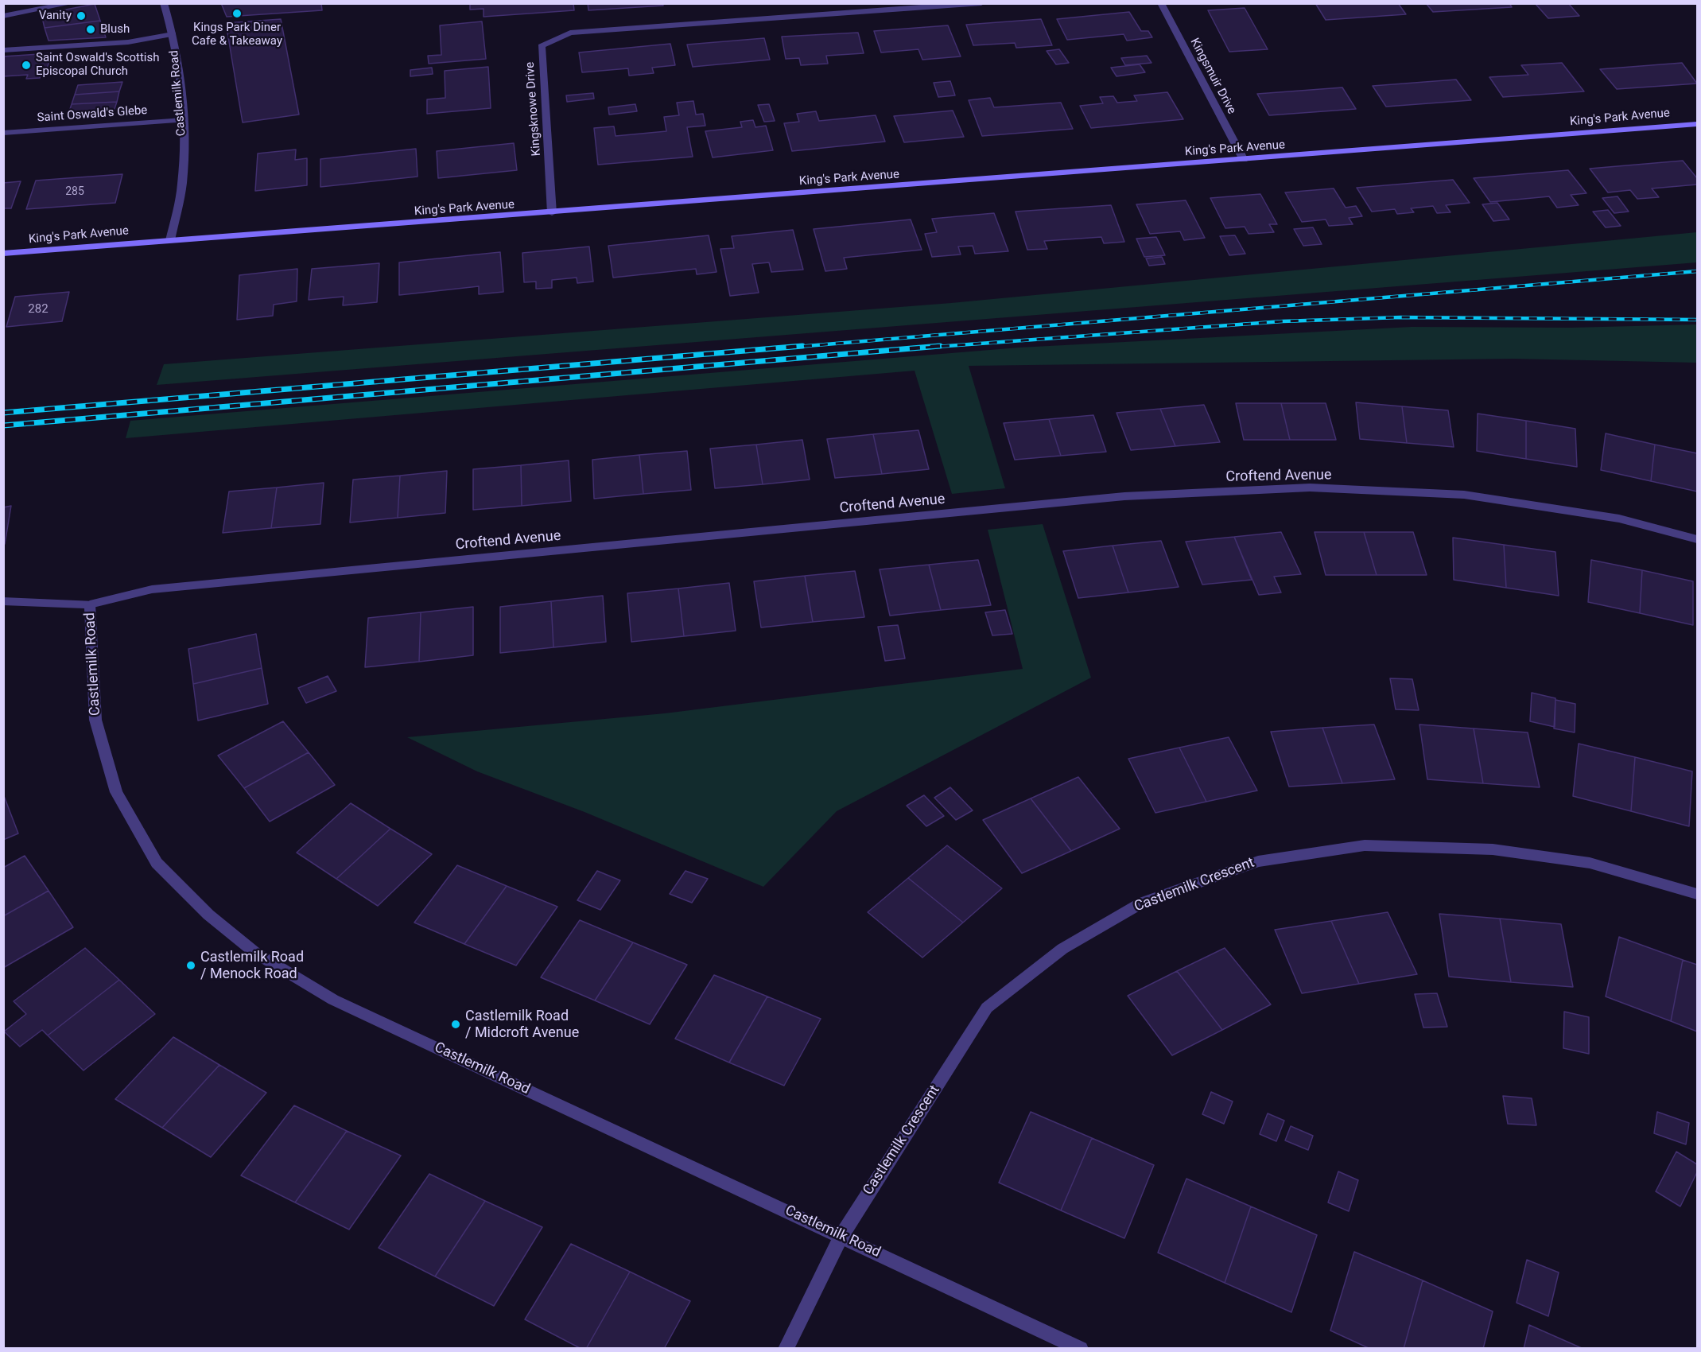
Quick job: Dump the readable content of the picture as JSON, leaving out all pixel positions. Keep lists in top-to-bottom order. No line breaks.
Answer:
{"streets":{"main road":["King's Park Avenue"],"street":["Kingsmuir Drive","Castlemilk Road","Kingsknowe Drive","Saint Oswald's Glebe","Croftend Avenue","Castlemilk Crescent"]},"crossings":[["Kingsmuir Drive","King's Park Avenue"],["Castlemilk Road","Saint Oswald's Glebe"],["Castlemilk Road","King's Park Avenue"],["Castlemilk Road","Croftend Avenue"],["Castlemilk Road","Castlemilk Crescent"],["Kingsknowe Drive","King's Park Avenue"]],"places":["Kings Park Diner Cafe & Takeaway","Vanity","Blush","Saint Oswald's Scottish Episcopal Church","Castlemilk Road / Menock Road","Castlemilk Road / Midcroft Avenue"],"house_numbers":["285","282"]}
